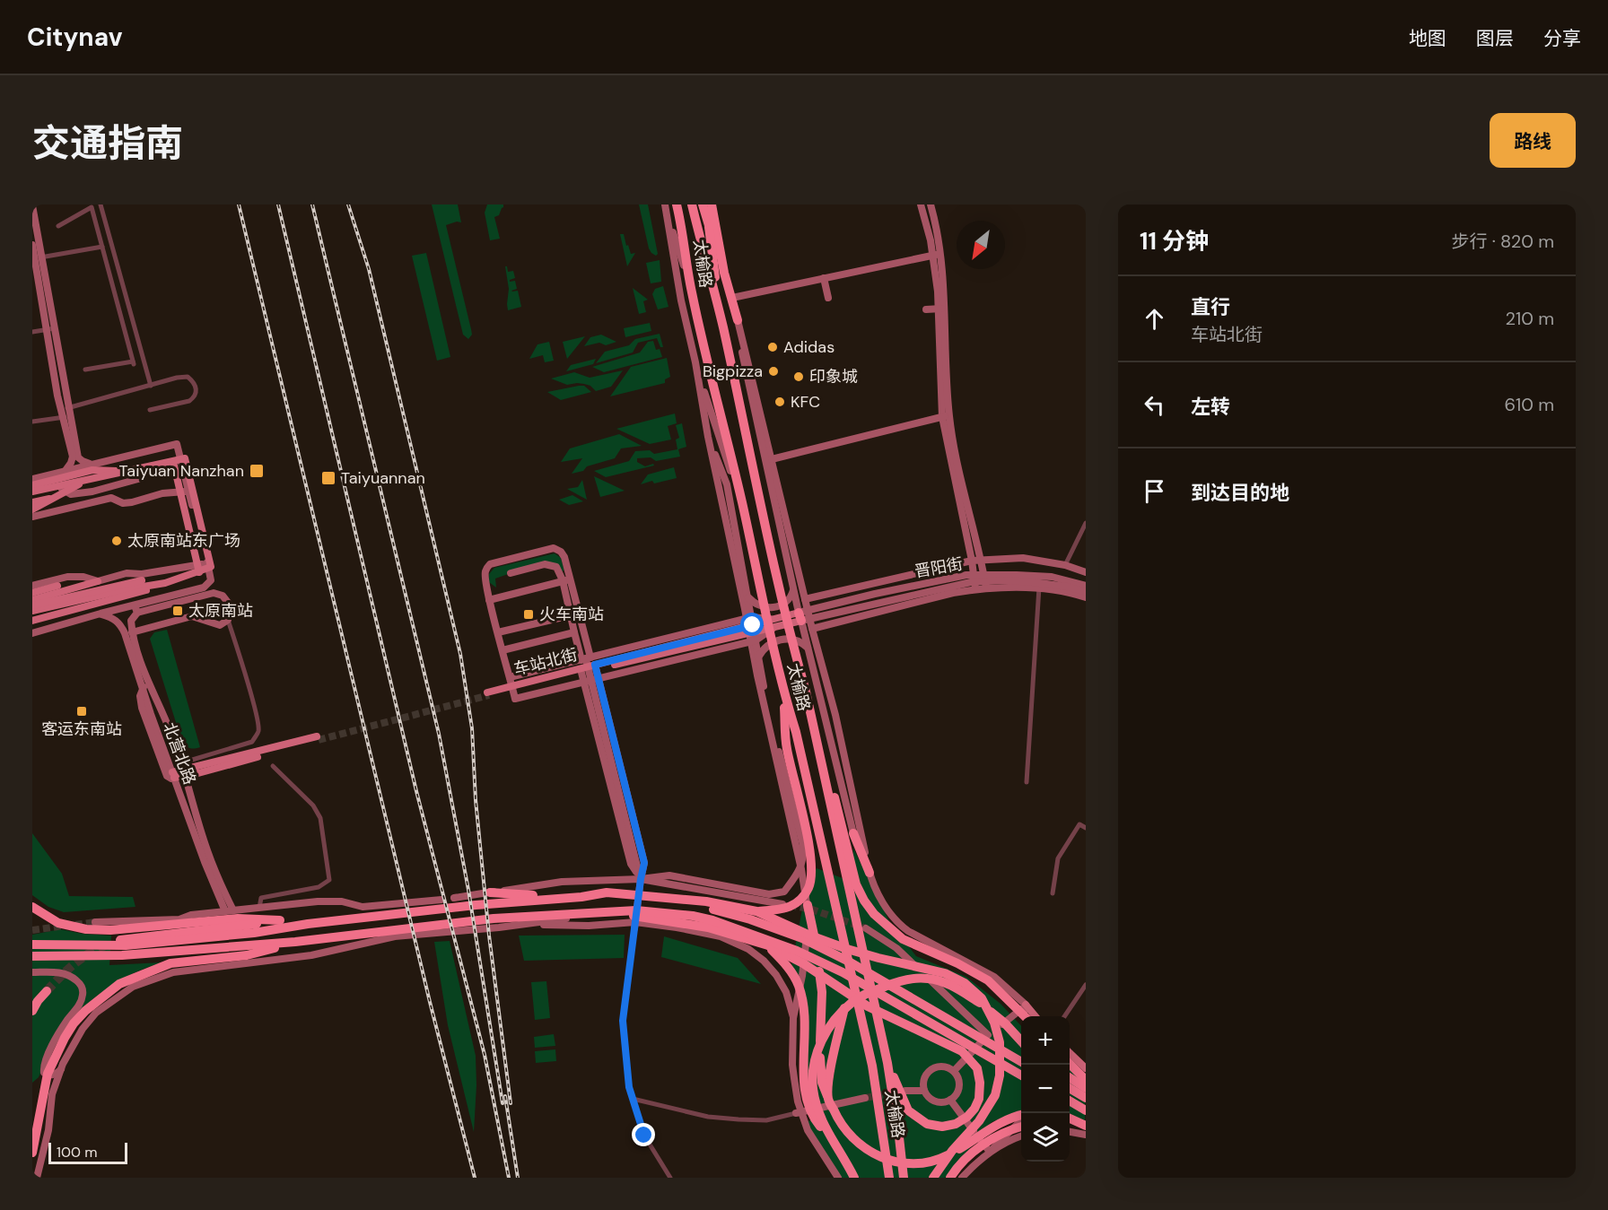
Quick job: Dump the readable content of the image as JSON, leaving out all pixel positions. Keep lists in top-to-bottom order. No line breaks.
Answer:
{"streets":{"highway":["太榆路"],"main road":["晋阳街","车站北街","北营北路"]},"crossings":[["晋阳街","车站北街"]],"places":{"other":["Adidas","Bigpizza","印象城","KFC","太原南站东广场"],"transit":["Taiyuan Nanzhan","Taiyuannan","太原南站","火车南站","客运东南站"]},"scale_bar":"100 m","north":"bottom left","page":{"header":"Citynav","nav":["地图","图层","分享"],"title":"交通指南","buttons":"路线","heading":["11 分钟","步行 · 820 m"],"list":[["直行","车站北街","210 m"],["左转","610 m"],"到达目的地"],"map_buttons":["+","−"],"scale":"100 m"}}
